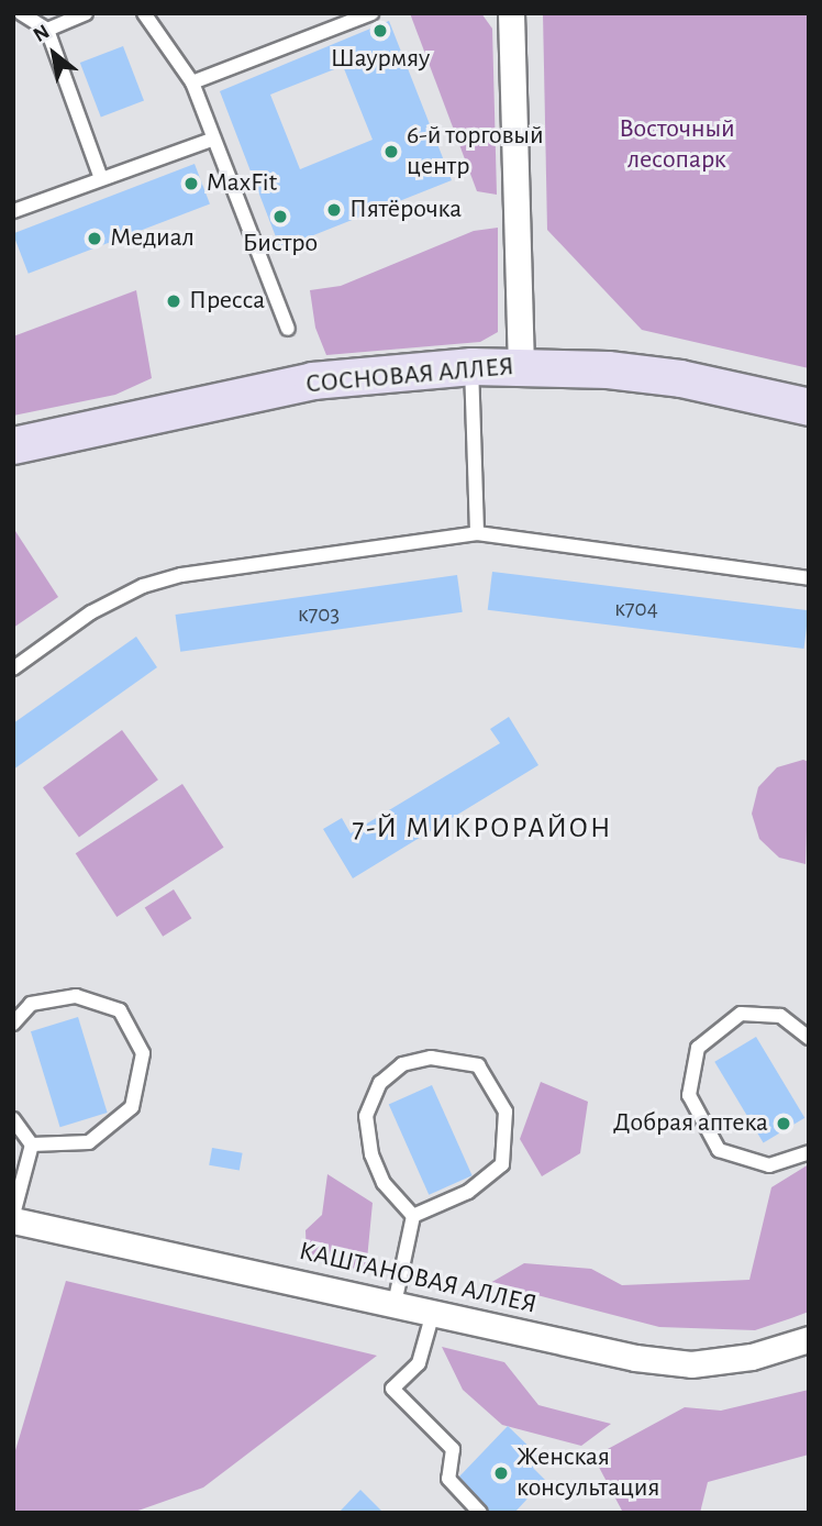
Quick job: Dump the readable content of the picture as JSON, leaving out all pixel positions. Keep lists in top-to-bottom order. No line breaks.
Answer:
{"streets":{"main road":["СОСНОВАЯ АЛЛЕЯ"],"street":["КАШТАНОВАЯ АЛЛЕЯ"]},"districts":["7-Й МИКРОРАЙОН"],"parks":["Восточный лесопарк"],"places":["Шаурмяу","6-й торговый центр","MaxFit","Пятёрочка","Бистро","Медиал","Пресса","Добрая аптека","Женская консультация"],"house_numbers":["к704","к703"],"north":"top left"}
